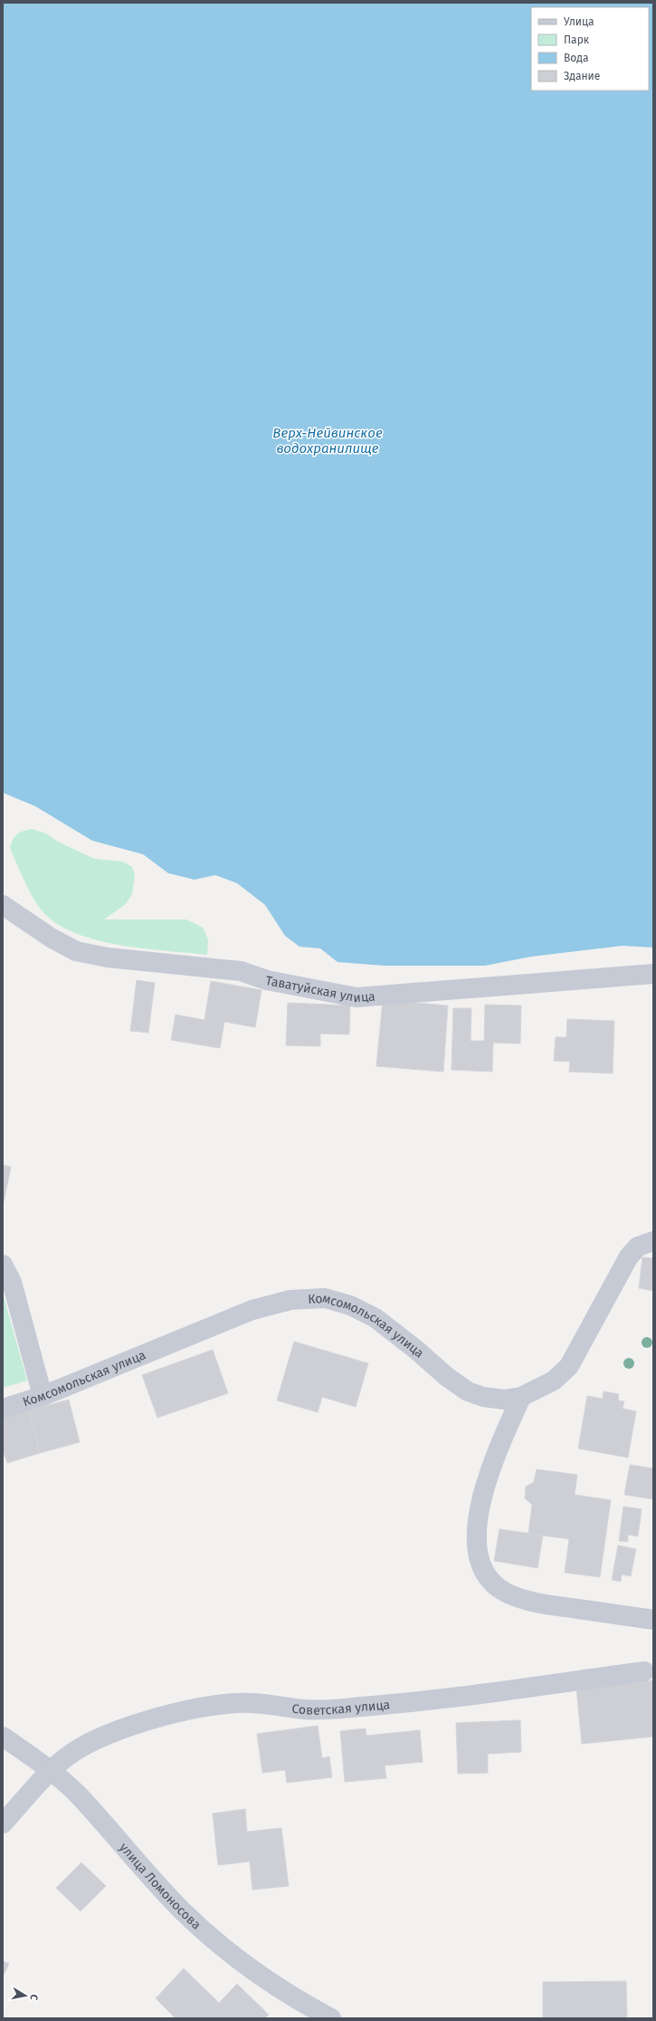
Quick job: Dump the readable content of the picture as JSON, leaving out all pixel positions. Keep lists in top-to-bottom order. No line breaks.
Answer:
{"streets":{"street":["Таватуйская улица","Комсомольская улица","Советская улица","улица Ломоносова"]},"crossings":[["Советская улица","улица Ломоносова"]],"water":["Верх-Нейвинское водохранилище"],"legend":["Улица","Парк","Вода","Здание"],"north":"right"}
